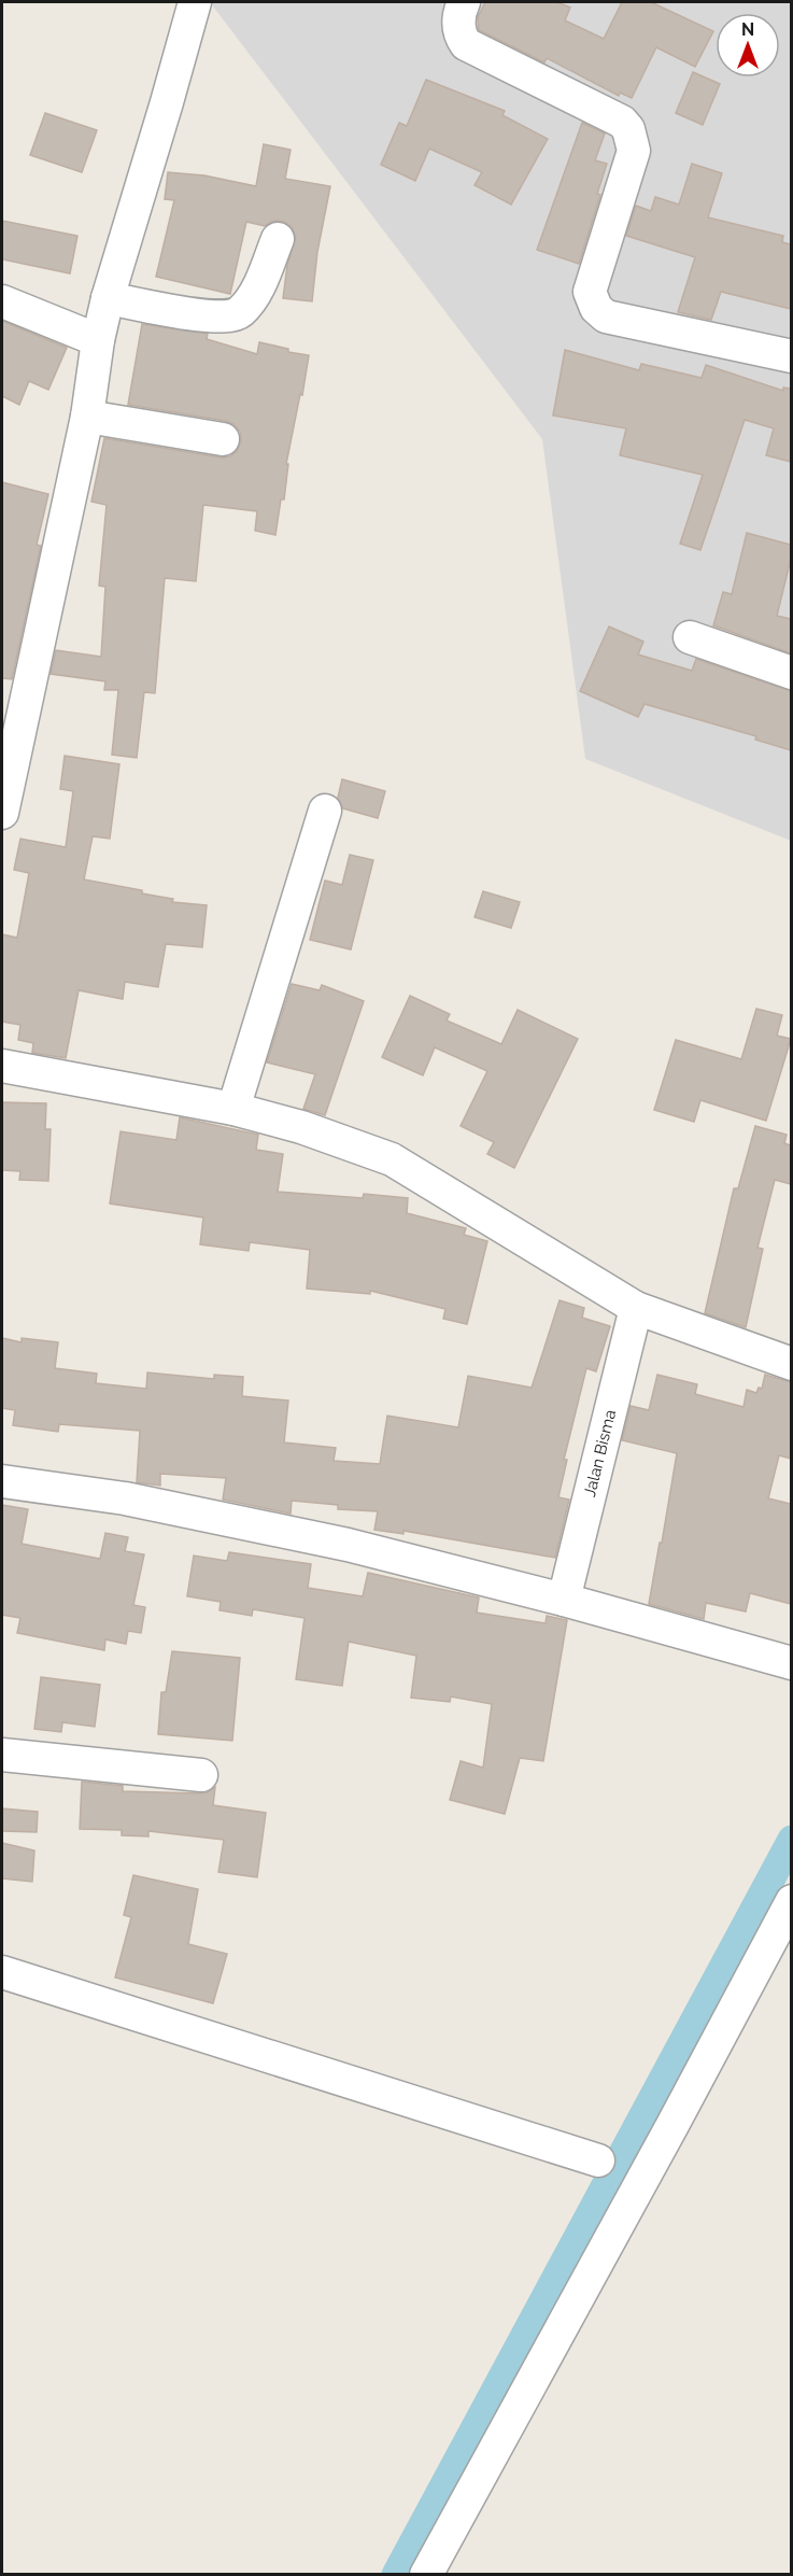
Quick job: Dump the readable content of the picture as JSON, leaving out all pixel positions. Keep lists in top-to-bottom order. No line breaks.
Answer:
{"streets":{"street":["Jalan Bisma"]},"north":"top"}
